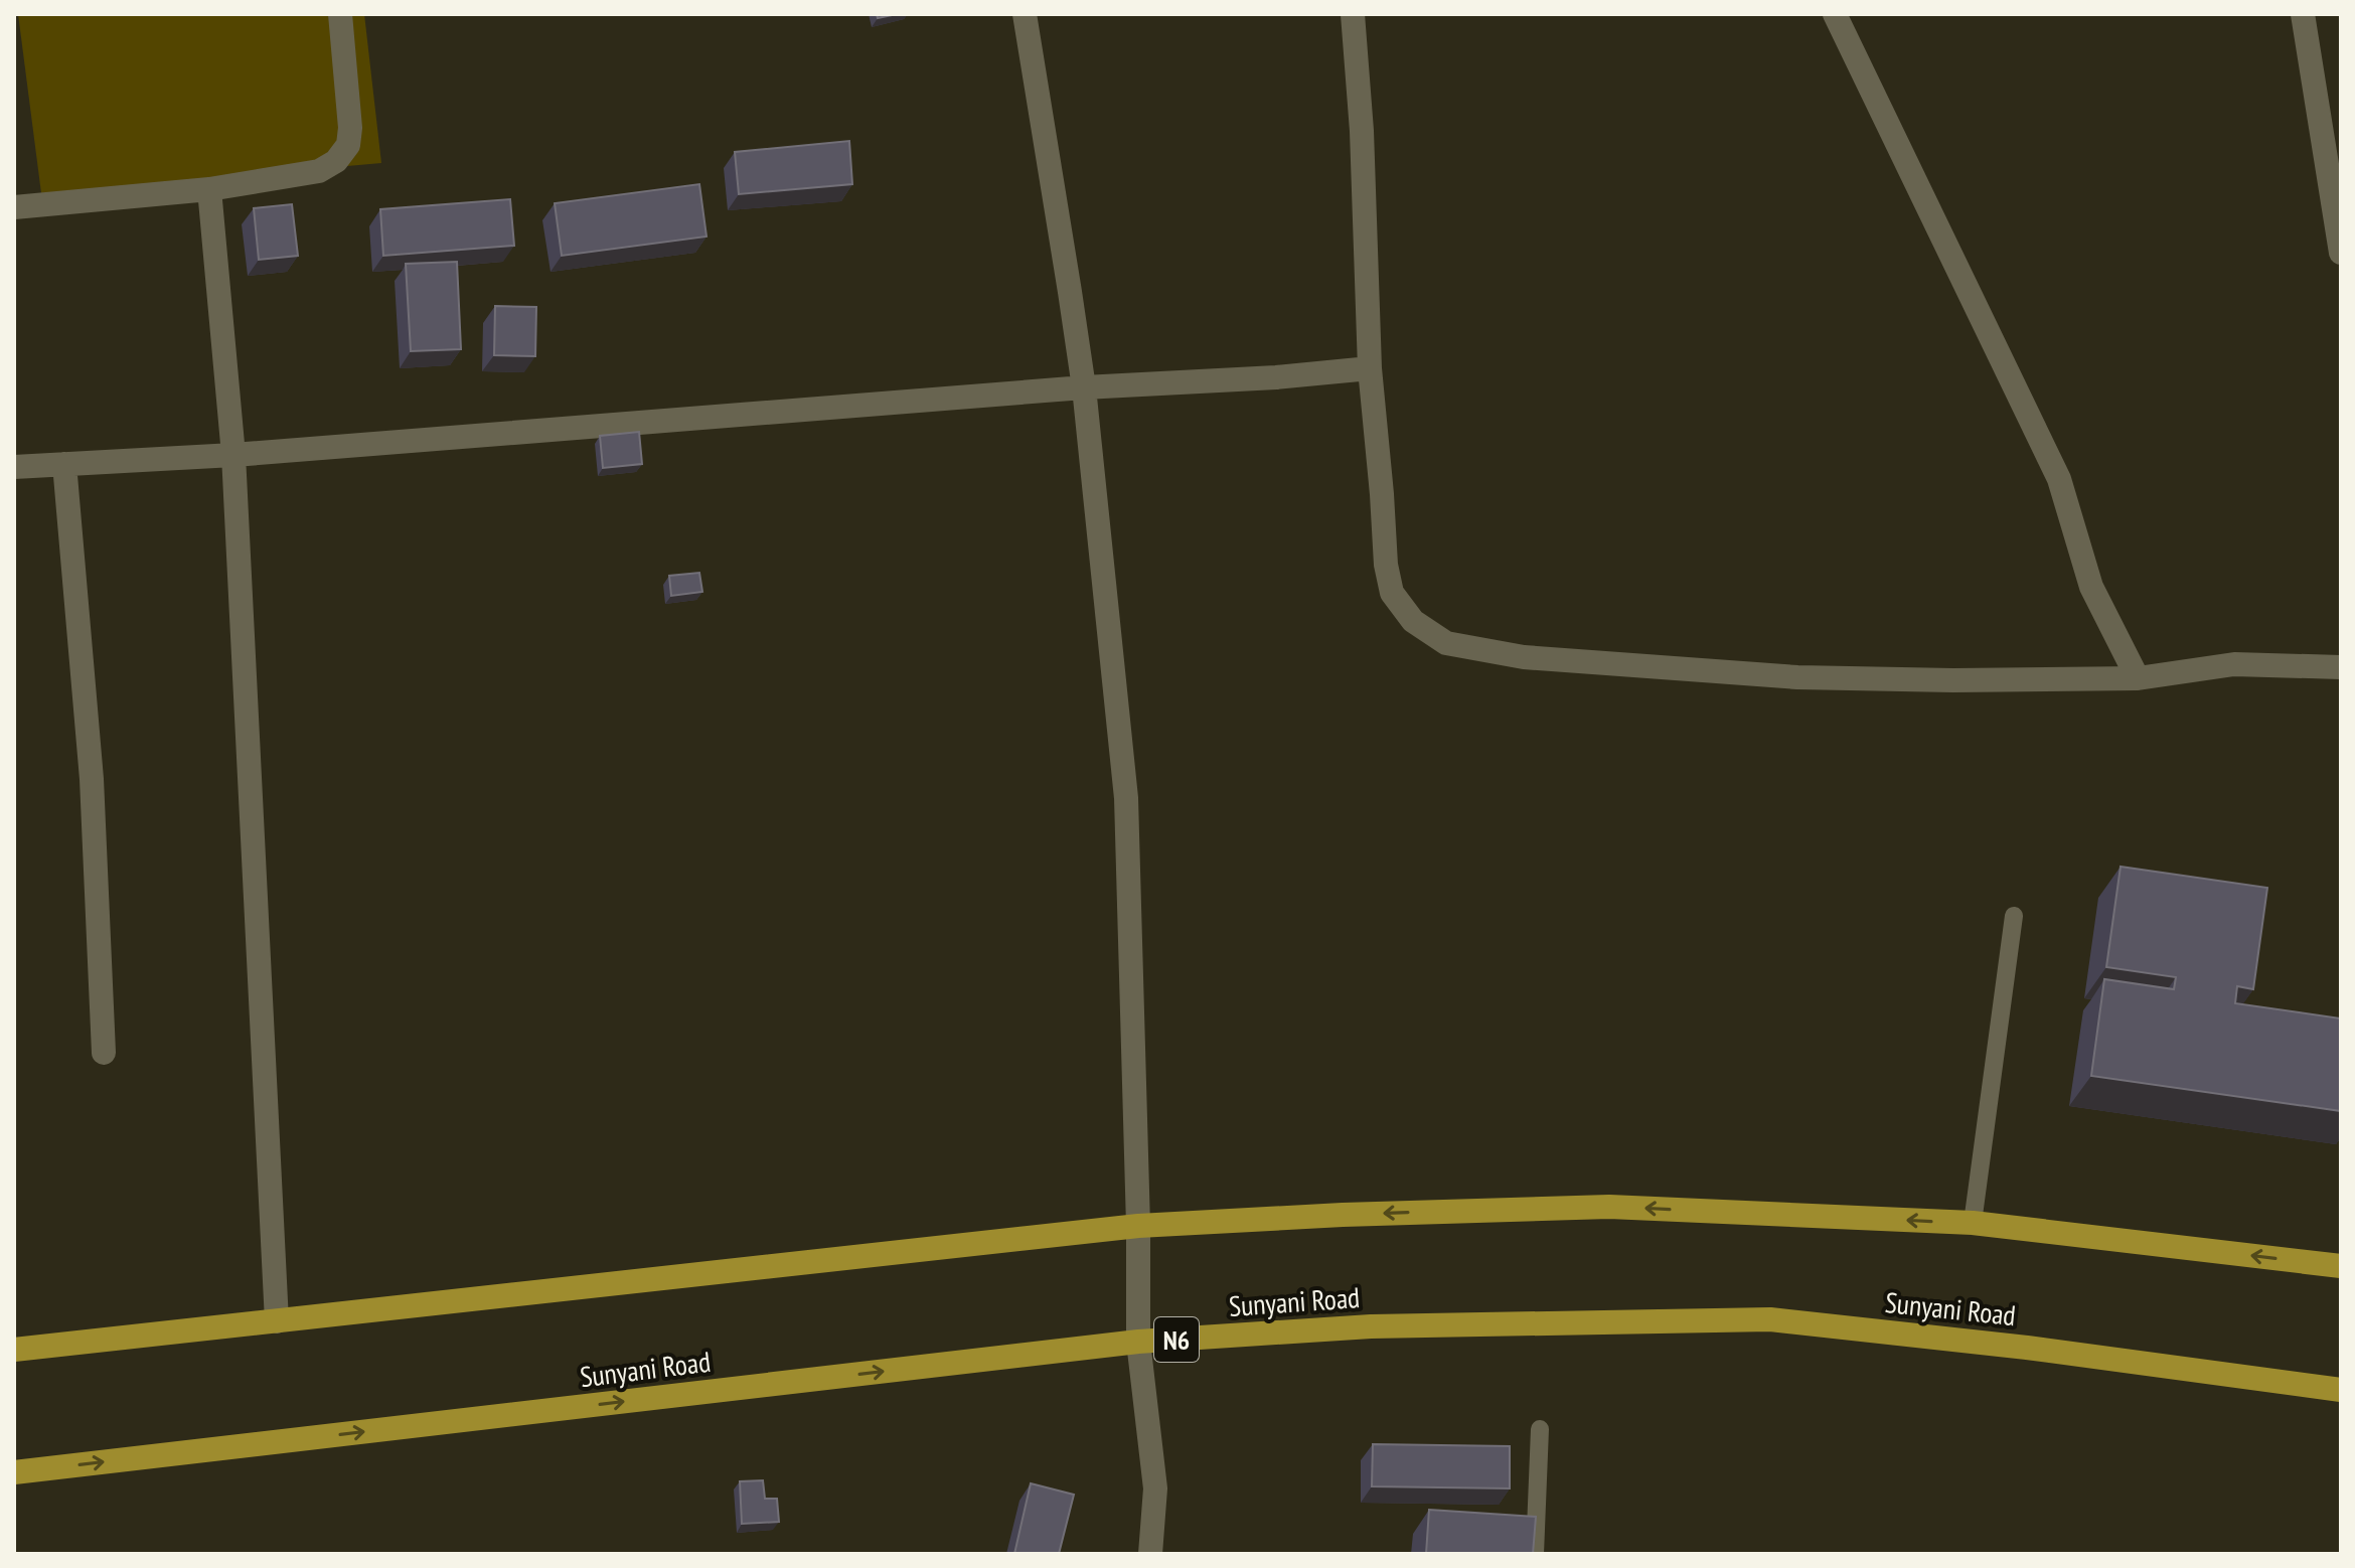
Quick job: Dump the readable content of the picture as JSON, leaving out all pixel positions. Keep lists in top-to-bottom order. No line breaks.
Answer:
{"streets":{"main road":["Sunyani Road","N6"]}}
